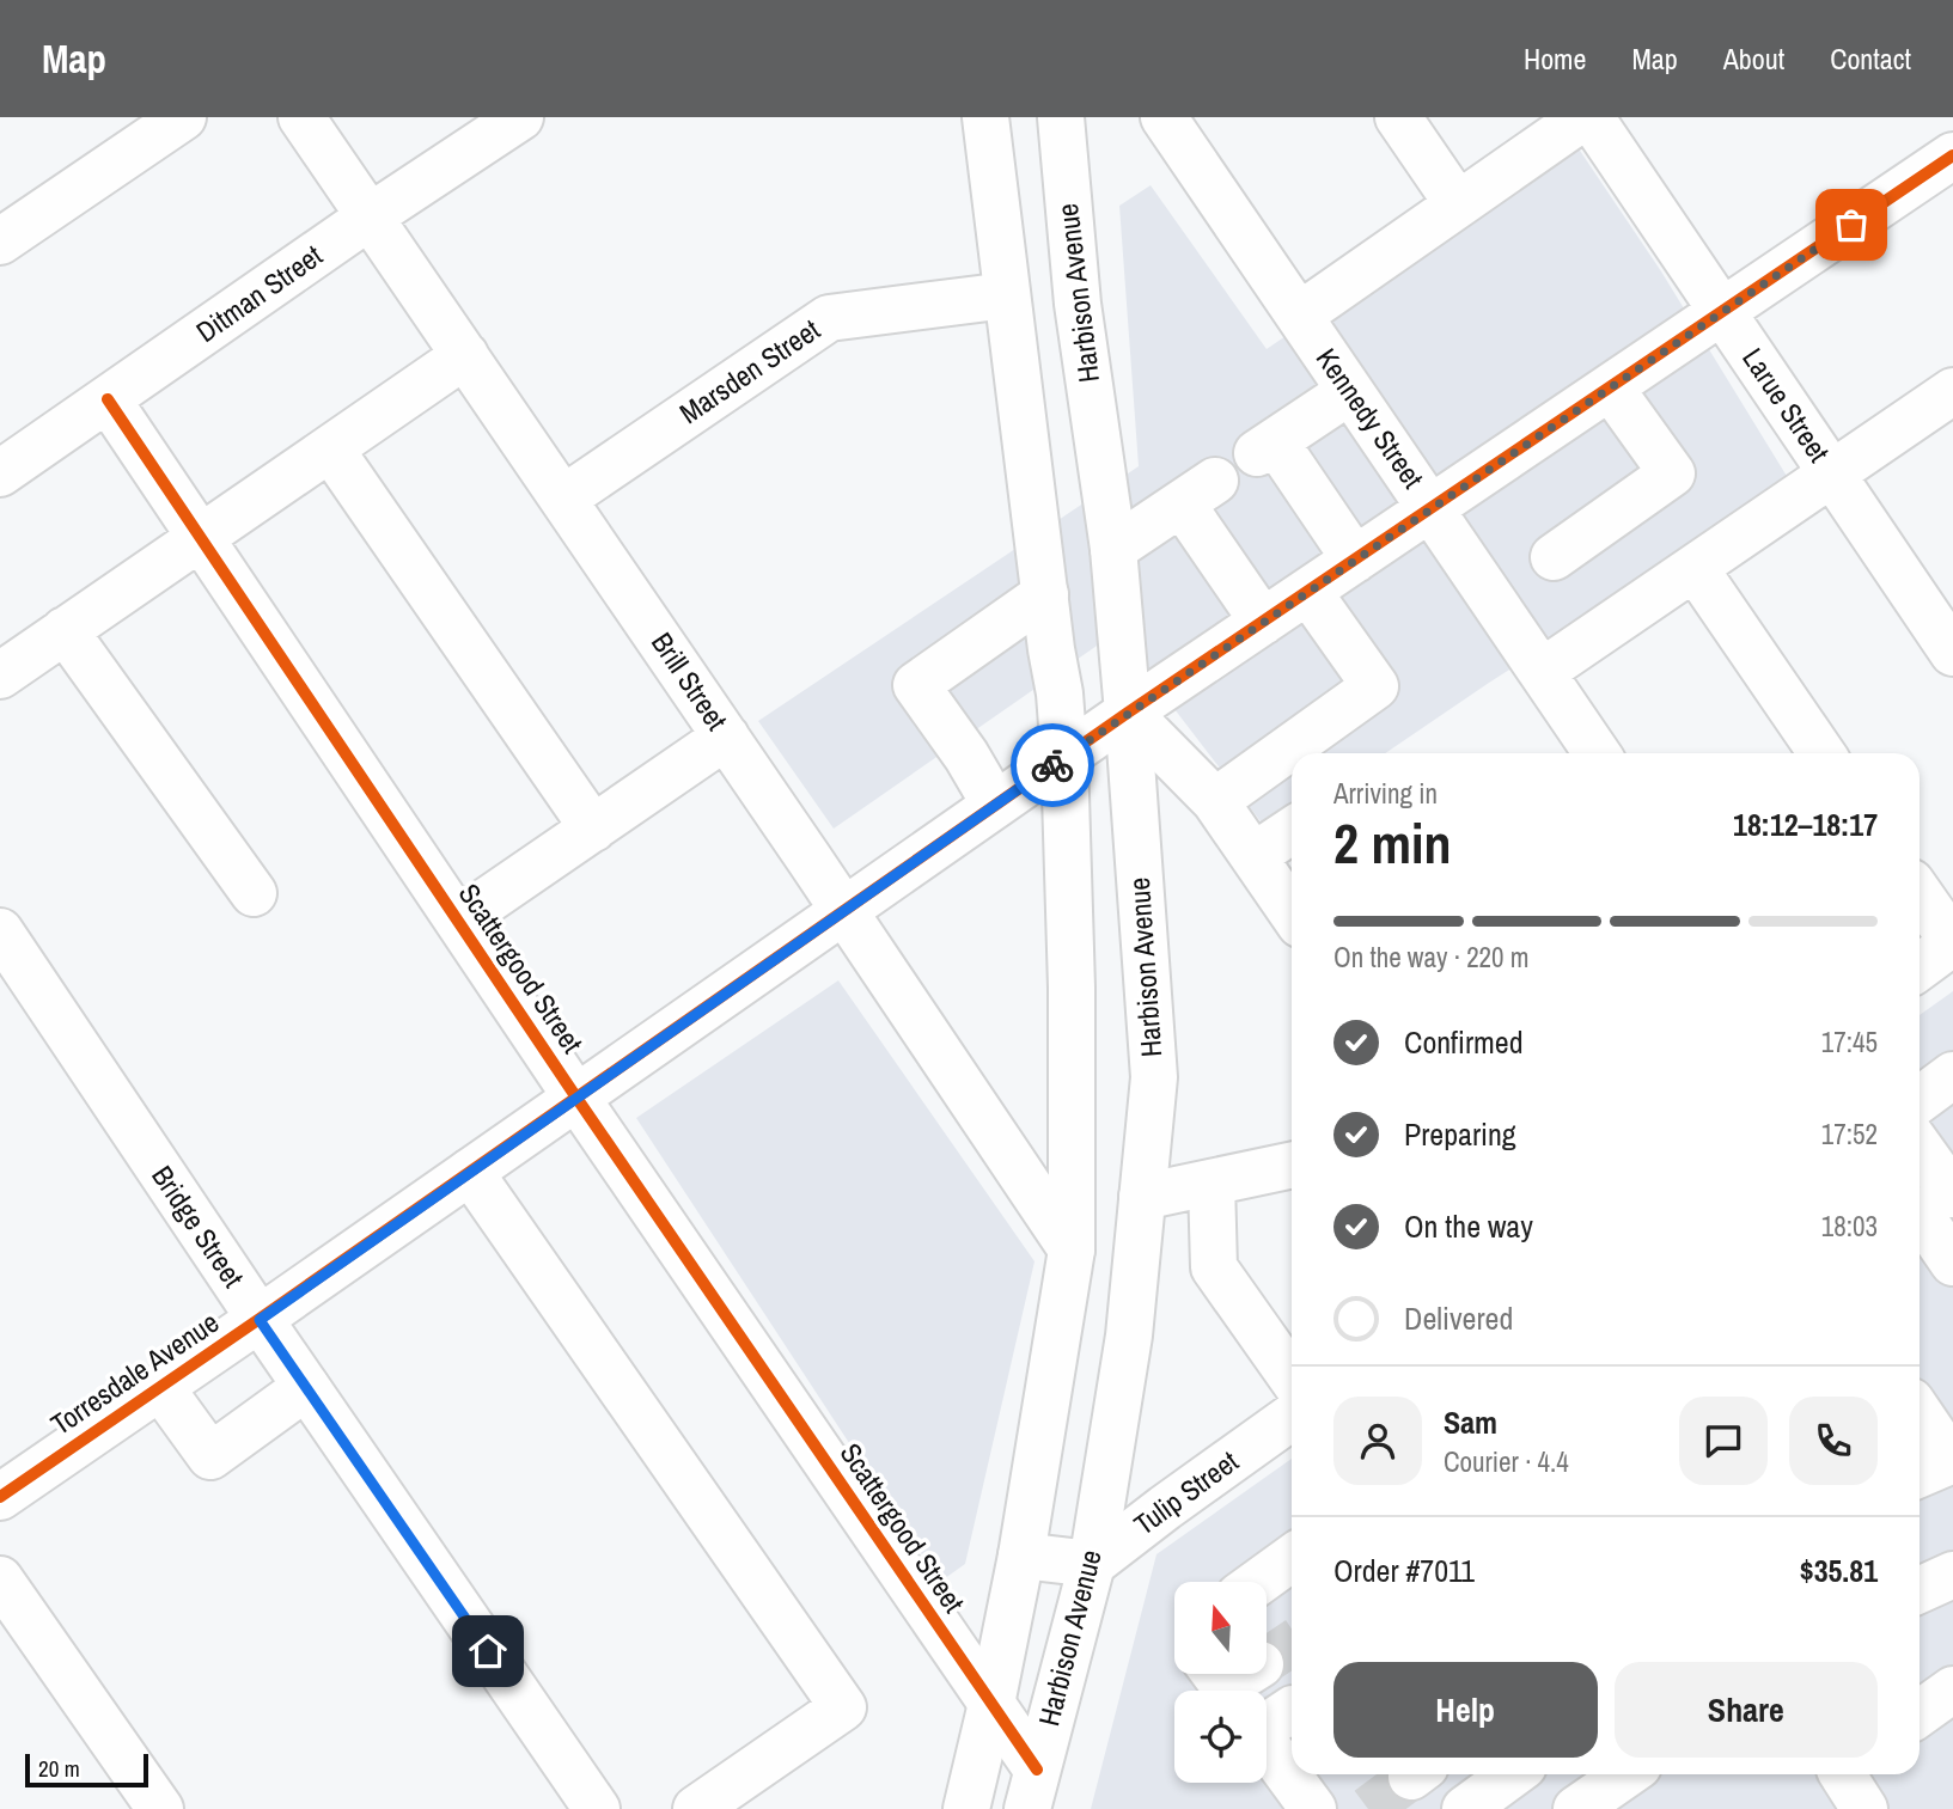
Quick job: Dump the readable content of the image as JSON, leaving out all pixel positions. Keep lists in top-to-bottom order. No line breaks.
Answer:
{"streets":{"street":["Harbison Avenue","Ditman Street","Marsden Street","Larue Street","Kennedy Street","Brill Street","Scattergood Street","Bridge Street","Torresdale Avenue","Tulip Street"]},"crossings":[["Harbison Avenue","Marsden Street"],["Harbison Avenue","Brill Street"],["Harbison Avenue","Scattergood Street"],["Harbison Avenue","Torresdale Avenue"],["Harbison Avenue","Tulip Street"],["Ditman Street","Brill Street"],["Ditman Street","Scattergood Street"],["Marsden Street","Brill Street"],["Larue Street","Torresdale Avenue"],["Kennedy Street","Torresdale Avenue"],["Brill Street","Torresdale Avenue"],["Scattergood Street","Torresdale Avenue"],["Bridge Street","Torresdale Avenue"]],"scale_bar":"20 m","north":"top","page":{"header":"Map","nav":["Home","Map","About","Contact"],"heading":["2 min","Arriving in","18:12–18:17"],"panel":["Sam","Courier · 4.4","Order #7011","$35.81"],"bar":"On the way · 220 m","list":[["Confirmed","17:45"],["Preparing","17:52"],["On the way","18:03"],"Delivered"],"buttons":["Help","Share"],"scale":"20 m"}}
